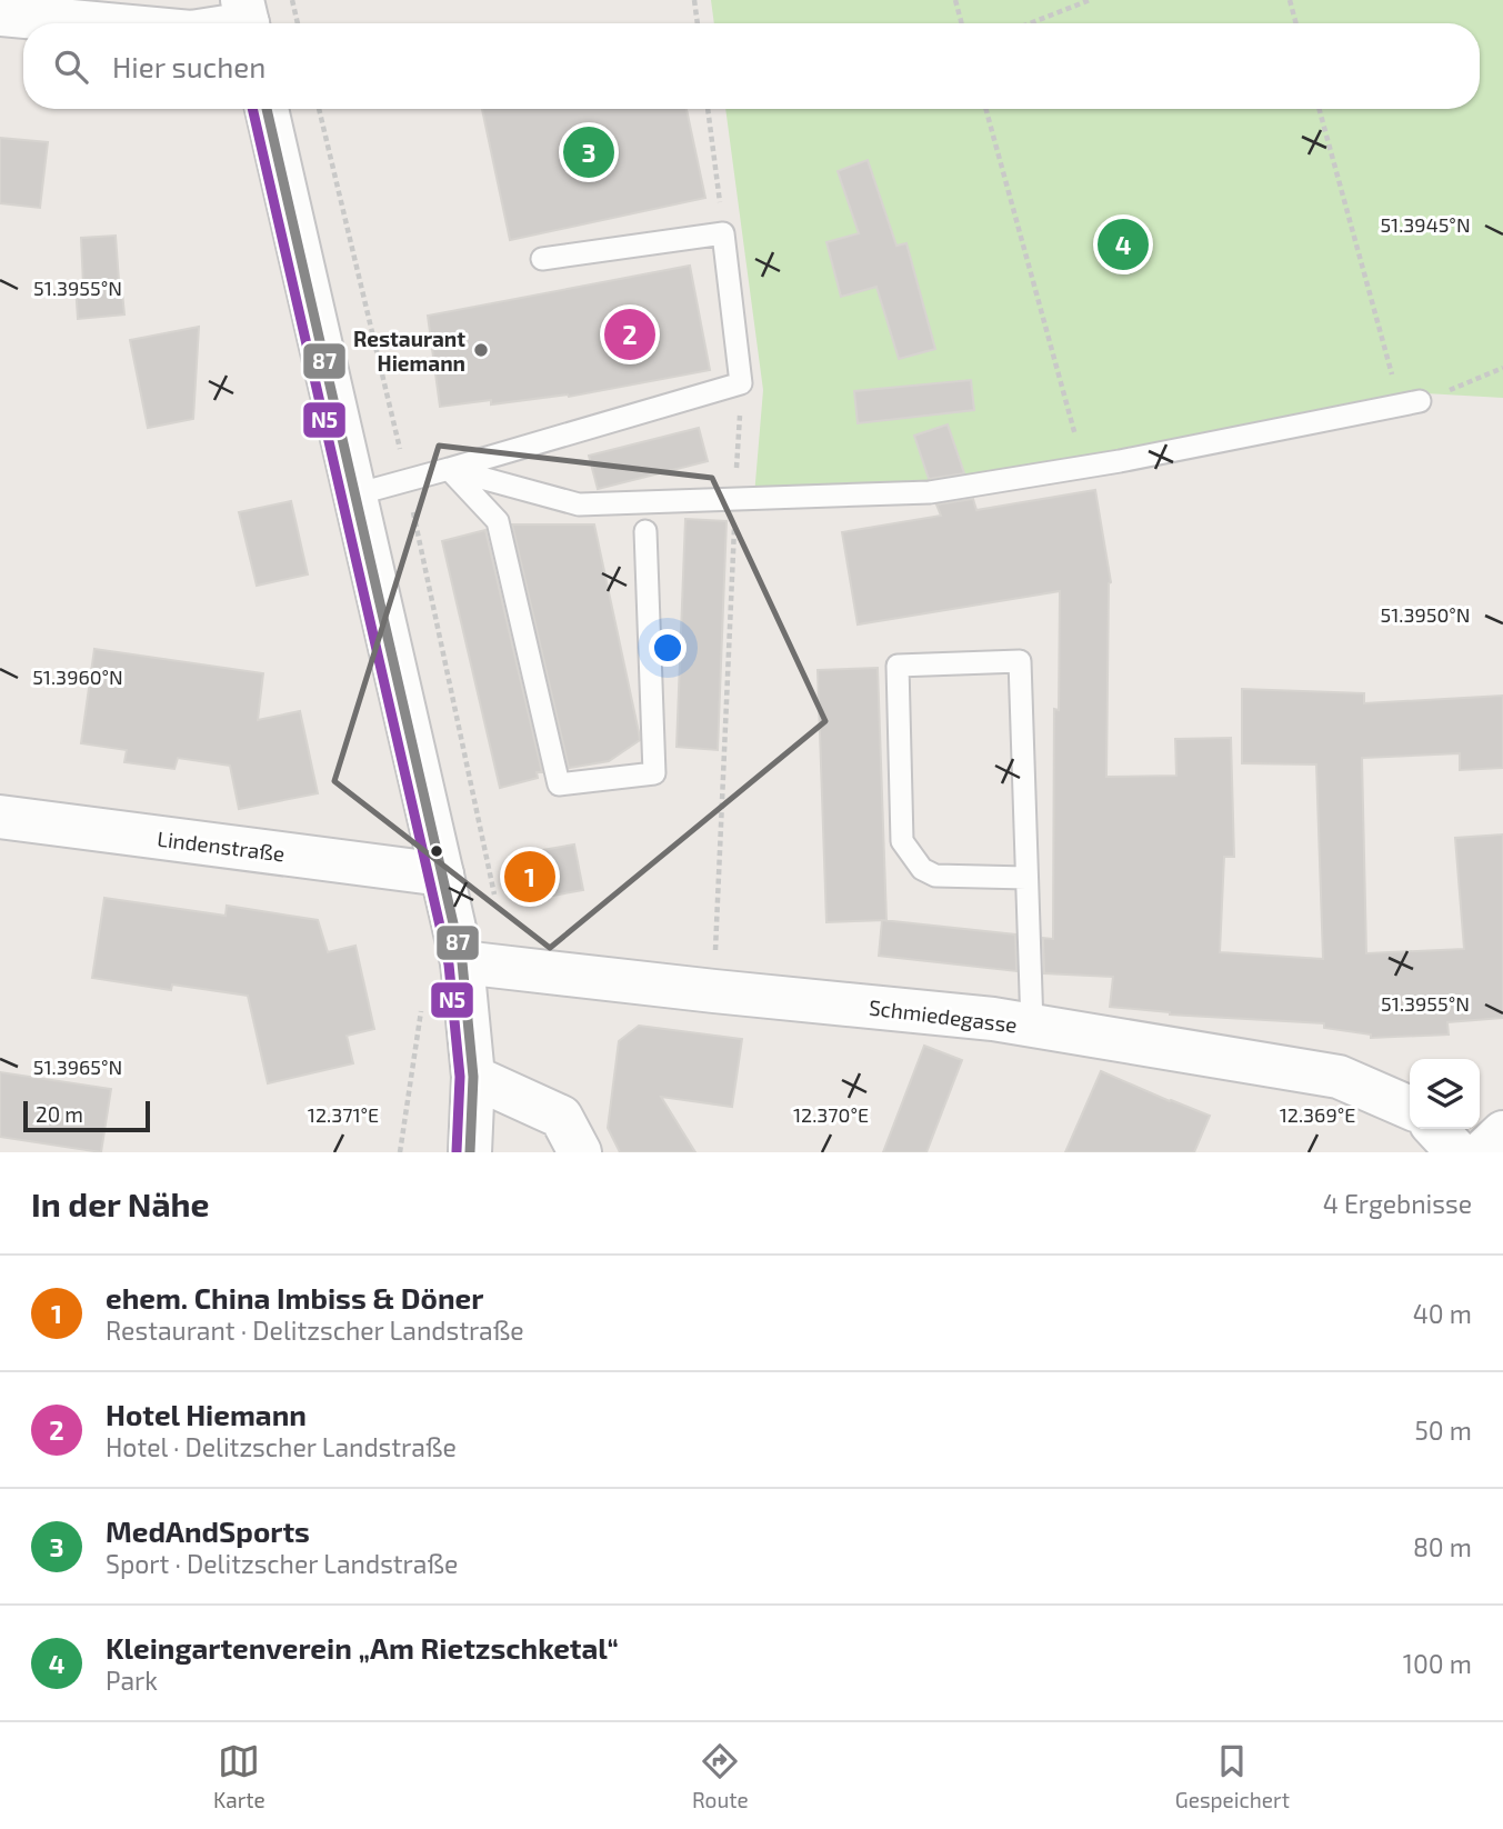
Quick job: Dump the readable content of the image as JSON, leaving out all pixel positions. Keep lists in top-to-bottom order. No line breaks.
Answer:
{"streets":{"street":["Lindenstraße","Schmiedegasse"]},"places":["Restaurant Hiemann"],"lines":["transit line 87","transit line N5"],"scale_bar":"20 m","page":{"search":"Hier suchen","pins":["3","4","2","1"],"scale":"20 m","heading":["In der Nähe","4 Ergebnisse"],"list":[{"mark":"1","name":"ehem. China Imbiss & Döner","note":"Restaurant · Delitzscher Landstraße","value":"40 m"},{"mark":"2","name":"Hotel Hiemann","note":"Hotel · Delitzscher Landstraße","value":"50 m"},{"mark":"3","name":"MedAndSports","note":"Sport · Delitzscher Landstraße","value":"80 m"},{"mark":"4","name":"Kleingartenverein „Am Rietzschketal“","note":"Park","value":"100 m"}],"nav":["Karte","Route","Gespeichert"]},"coordinates":["51.3945°N","51.3955°N","51.3950°N","51.3960°N","51.3965°N","12.371°E","12.370°E","12.369°E"]}
